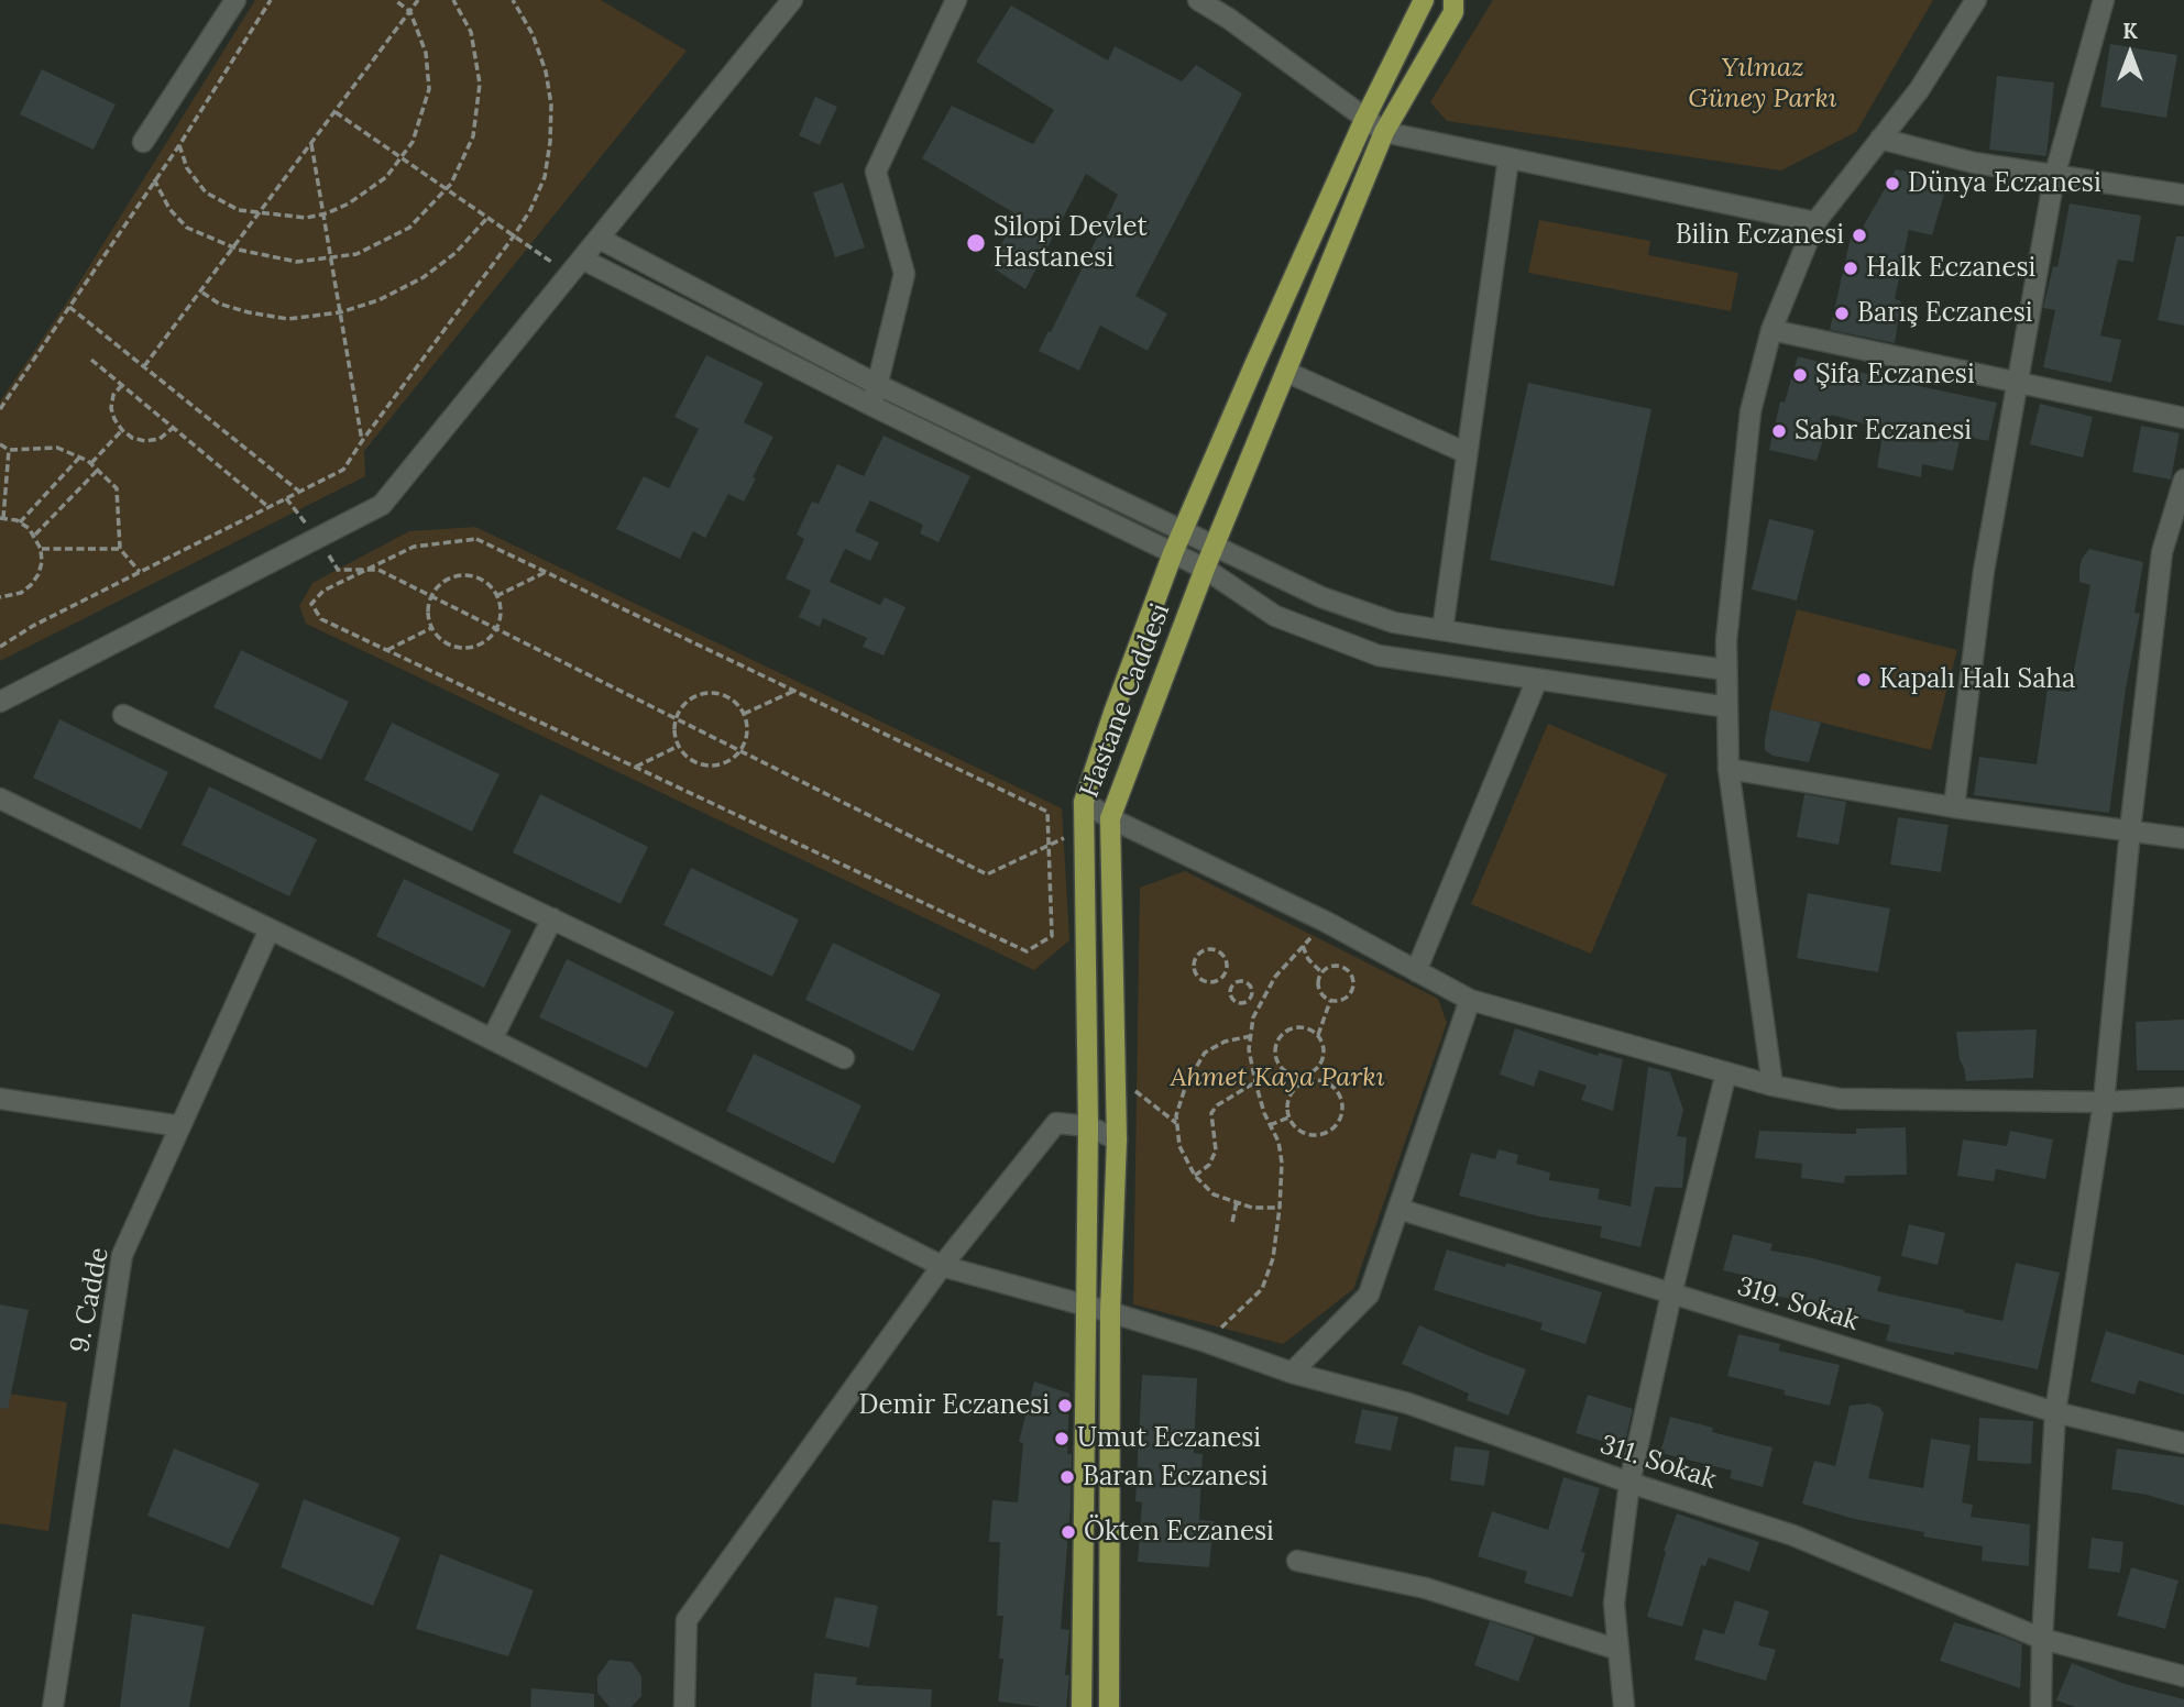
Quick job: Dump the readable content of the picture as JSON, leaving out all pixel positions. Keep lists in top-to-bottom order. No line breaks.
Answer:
{"streets":{"main road":["Hastane Caddesi"],"street":["9. Cadde","319. Sokak","311. Sokak"]},"crossings":[["Hastane Caddesi","311. Sokak"],["9. Cadde","311. Sokak"]],"parks":["Yılmaz Güney Parkı","Ahmet Kaya Parkı"],"places":["Dünya Eczanesi","Bilin Eczanesi","Silopi Devlet Hastanesi","Halk Eczanesi","Barış Eczanesi","Şifa Eczanesi","Sabır Eczanesi","Kapalı Halı Saha","Demir Eczanesi","Umut Eczanesi","Baran Eczanesi","Ökten Eczanesi"],"north":"top"}
